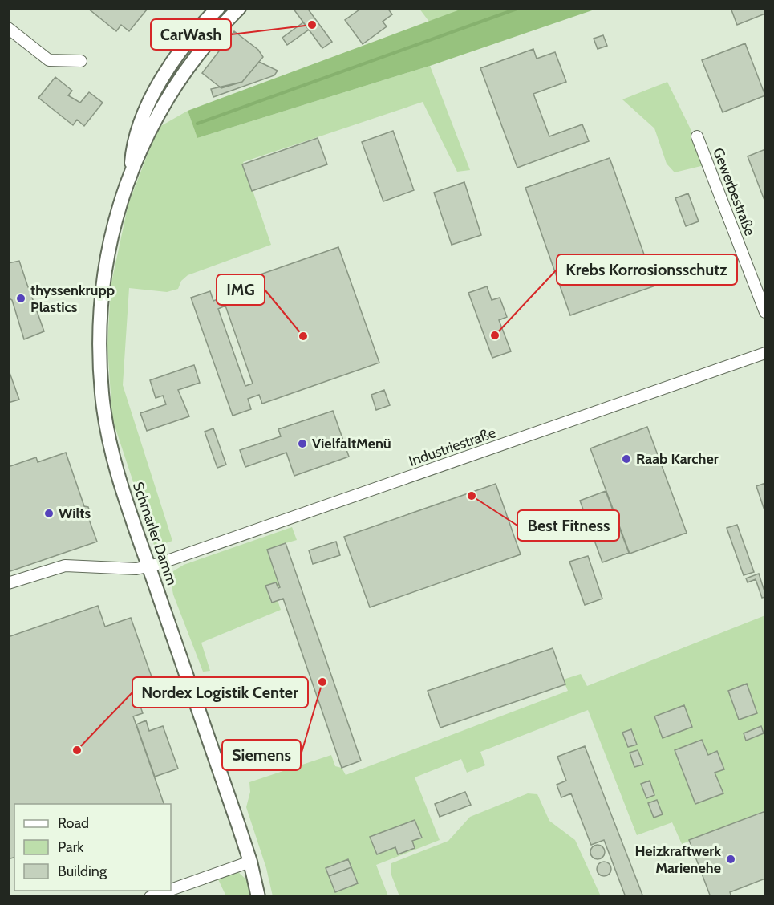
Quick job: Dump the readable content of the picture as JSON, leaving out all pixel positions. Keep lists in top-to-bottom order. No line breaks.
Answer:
{"streets":{"street":["Gewerbestraße","Industriestraße","Schmarler Damm"]},"crossings":[["Industriestraße","Schmarler Damm"]],"places":["CarWash","thyssenkrupp Plastics","Krebs Korrosionsschutz","IMG","VielfaltMenü","Raab Karcher","Best Fitness","Wilts","Siemens","Nordex Logistik Center","Heizkraftwerk Marienehe"],"legend":["Road","Park","Building"]}
